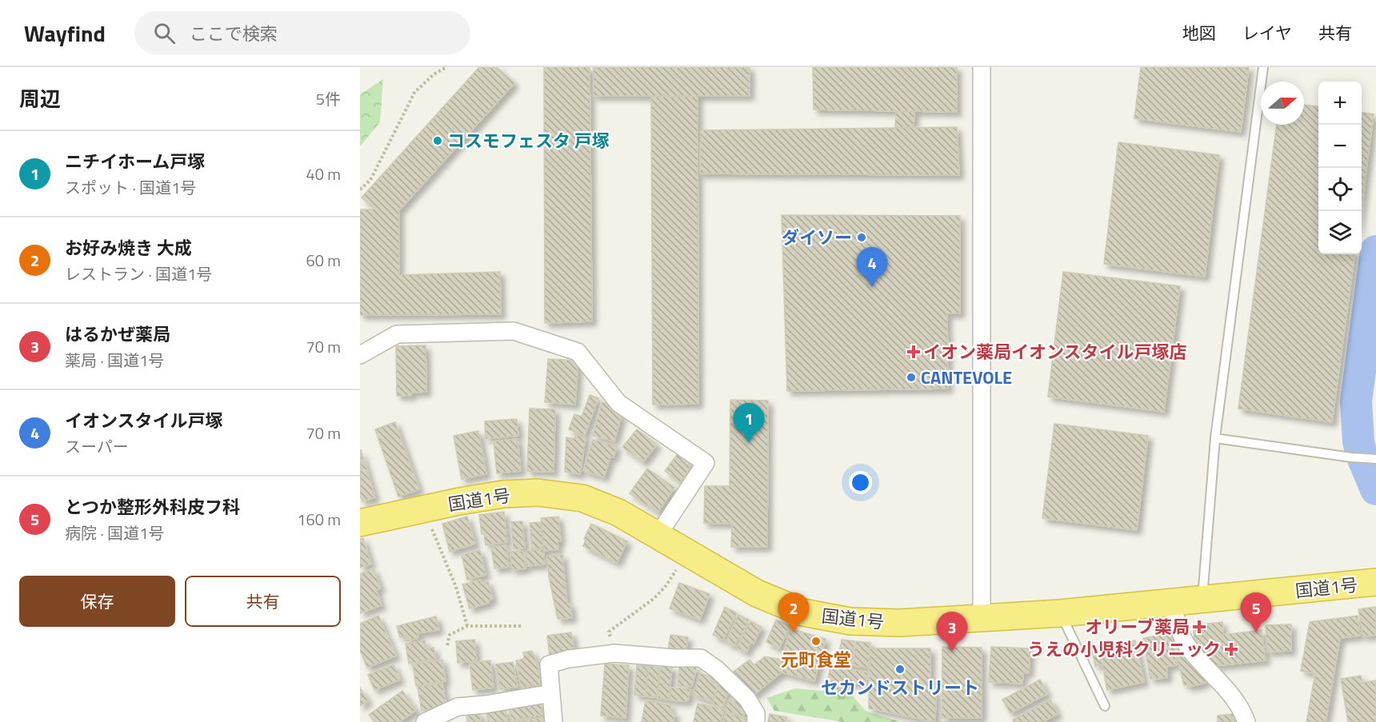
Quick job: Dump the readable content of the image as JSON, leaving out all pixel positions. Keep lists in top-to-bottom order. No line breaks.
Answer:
{"streets":{"highway":["国道1号"]},"places":{"other":["コスモフェスタ 戸塚","ダイソー","CANTEVOLE","元町食堂","セカンドストリート"],"health":["イオン薬局イオンスタイル戸塚店","オリーブ薬局","うえの小児科クリニック"]},"north":"right","page":{"header":"Wayfind","search":"ここで検索","nav":["地図","レイヤ","共有"],"heading":["周辺","5件"],"map_buttons":["+","−"],"list":[{"mark":"1","name":"ニチイホーム戸塚","note":"スポット · 国道1号","value":"40 m"},{"mark":"2","name":"お好み焼き 大成","note":"レストラン · 国道1号","value":"60 m"},{"mark":"3","name":"はるかぜ薬局","note":"薬局 · 国道1号","value":"70 m"},{"mark":"4","name":"イオンスタイル戸塚","note":"スーパー","value":"70 m"},{"mark":"5","name":"とつか整形外科皮フ科","note":"病院 · 国道1号","value":"160 m"}],"pins":["4","1","2","5","3"],"buttons":["保存","共有"]}}
